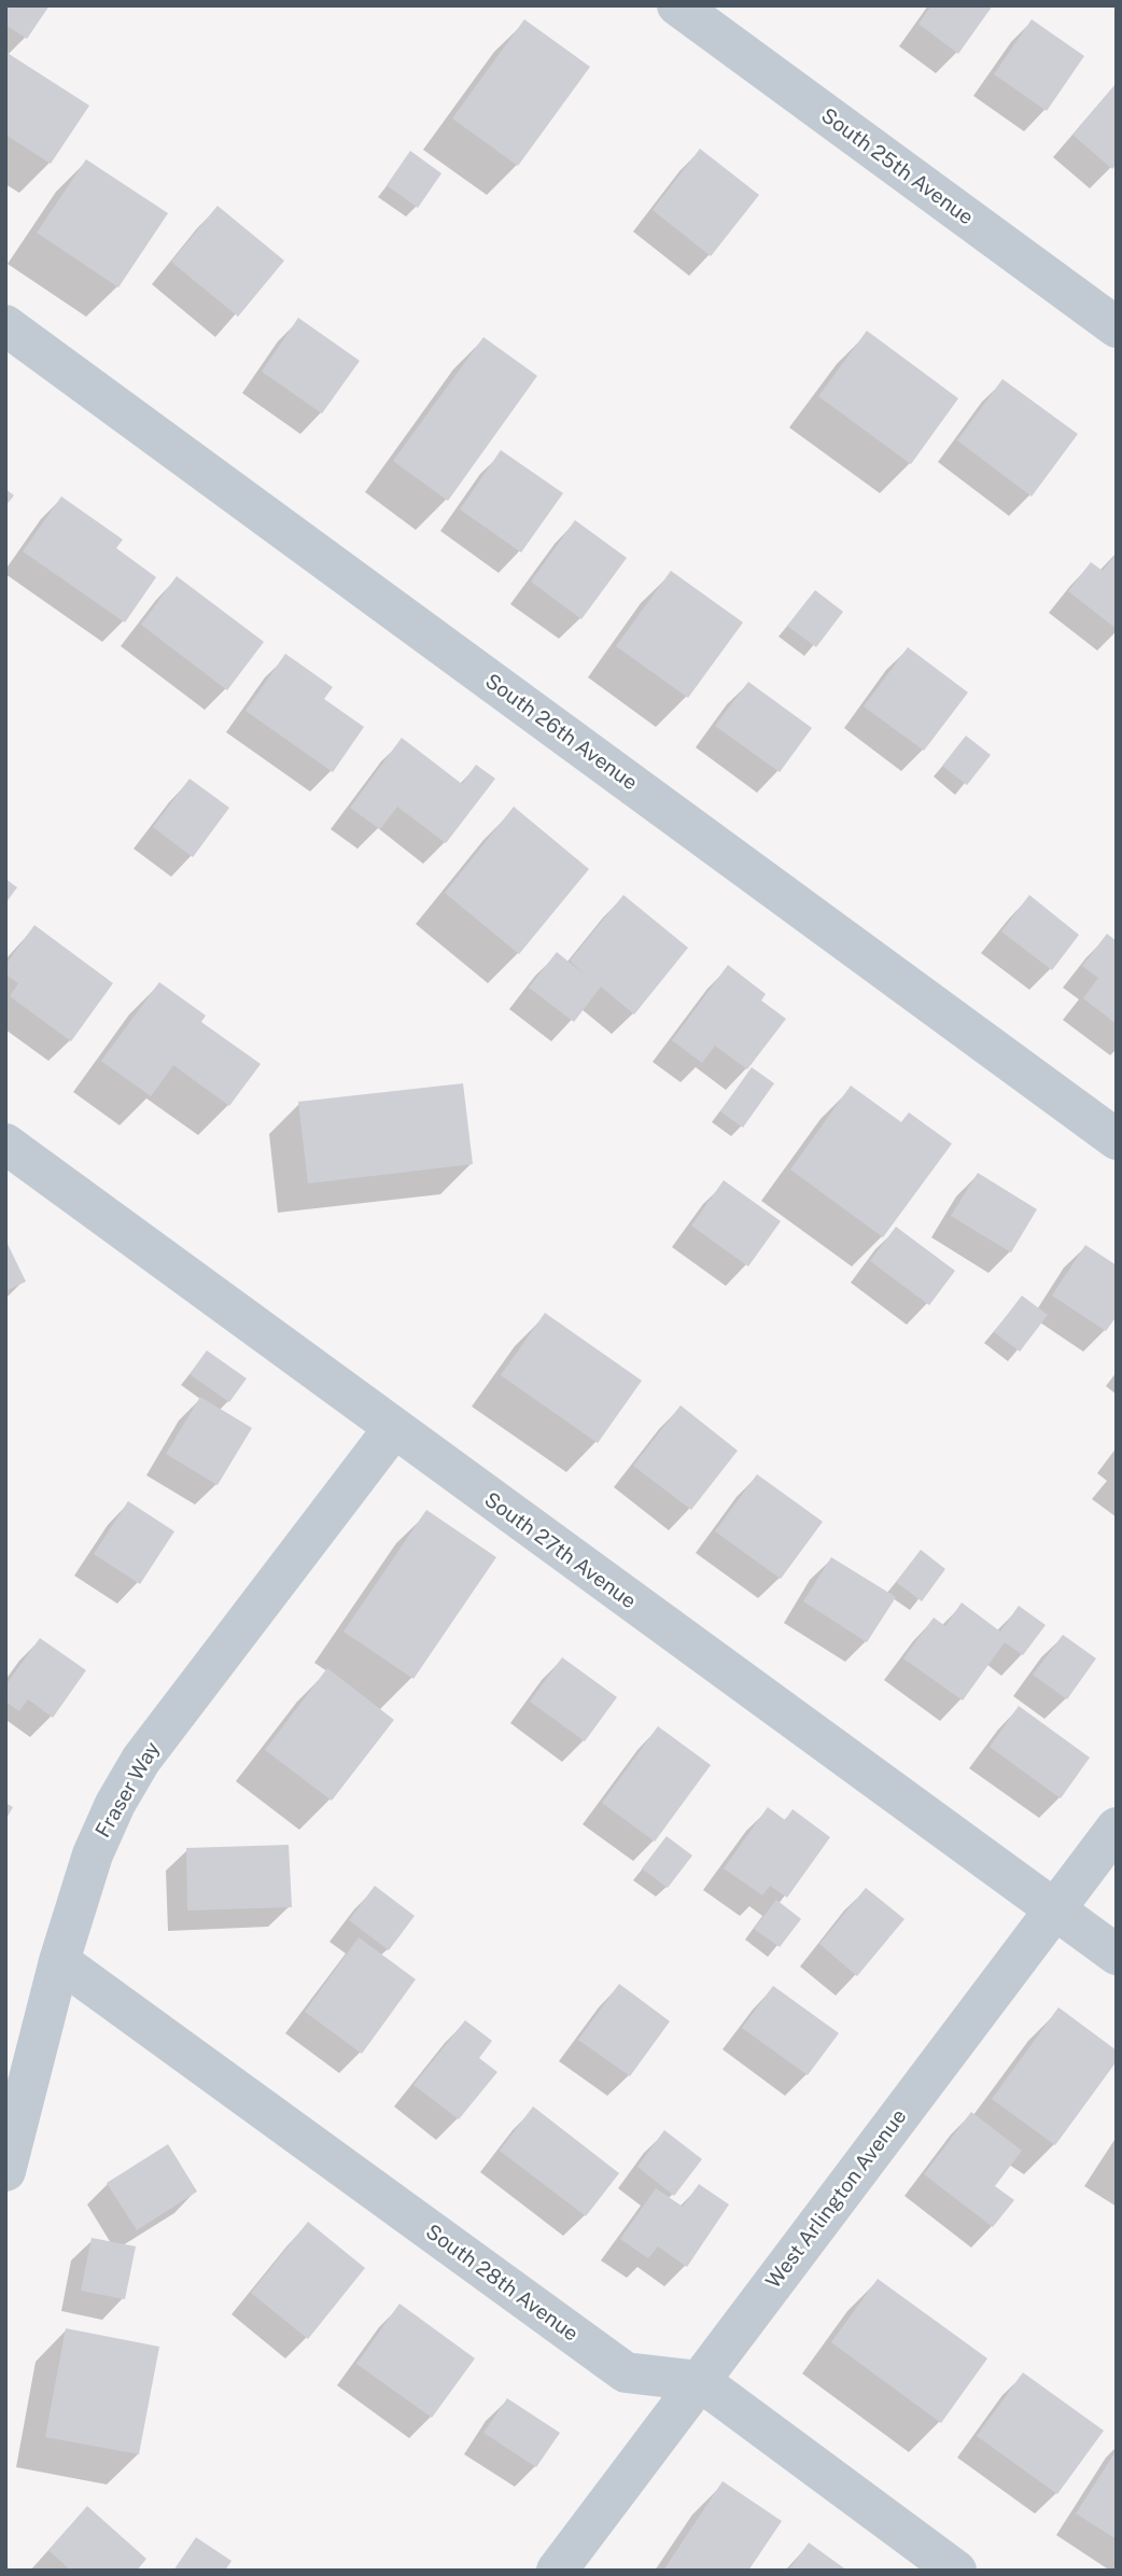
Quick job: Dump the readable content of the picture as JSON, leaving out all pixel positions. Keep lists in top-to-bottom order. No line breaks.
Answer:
{"streets":{"street":["South 25th Avenue","South 26th Avenue","South 27th Avenue","Fraser Way","West Arlington Avenue","South 28th Avenue"]},"crossings":[["South 27th Avenue","Fraser Way"],["South 27th Avenue","West Arlington Avenue"],["Fraser Way","South 28th Avenue"],["West Arlington Avenue","South 28th Avenue"]]}
